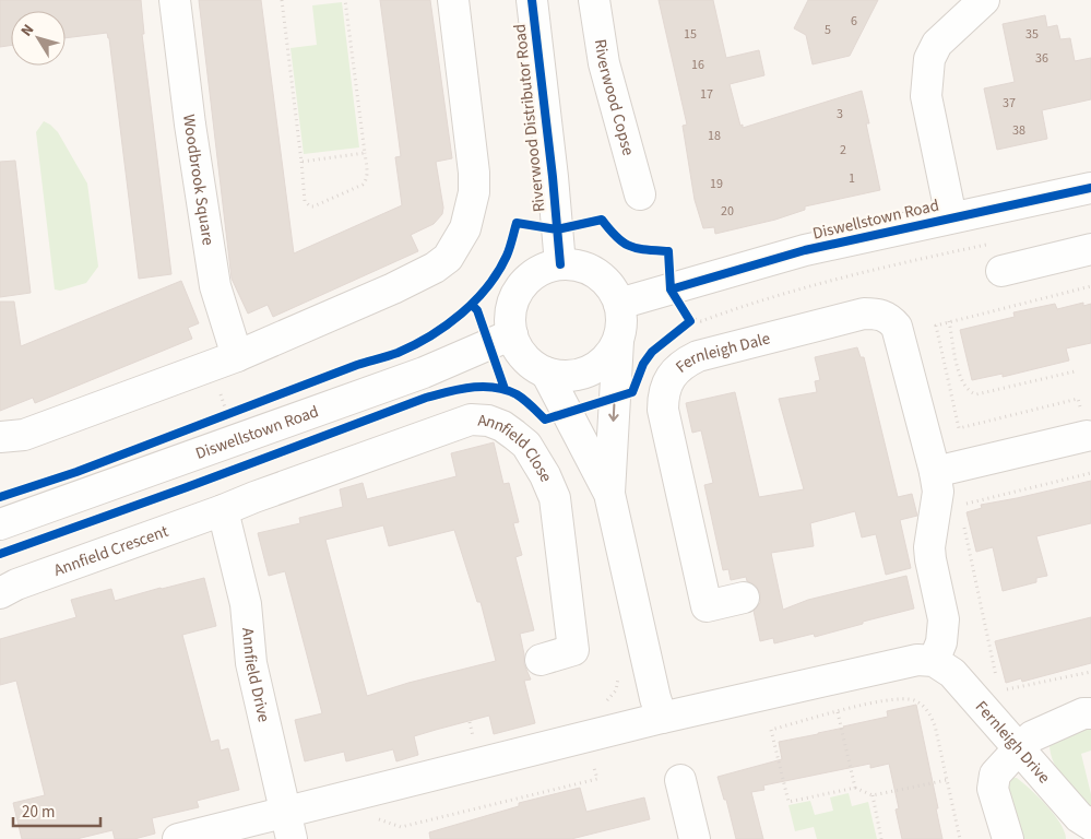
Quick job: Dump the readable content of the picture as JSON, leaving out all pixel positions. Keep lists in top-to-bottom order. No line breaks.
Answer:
{"streets":{"street":["Riverwood Copse","Riverwood Distributor Road","Woodbrook Square","Diswellstown Road","Fernleigh Dale","Annfield Close","Annfield Crescent","Annfield Drive","Fernleigh Drive"]},"crossings":[["Riverwood Distributor Road","Diswellstown Road"],["Fernleigh Dale","Fernleigh Drive"],["Annfield Close","Annfield Crescent"],["Annfield Close","Annfield Drive"],["Annfield Crescent","Annfield Drive"]],"house_numbers":["6","5","15","35","36","16","17","37","3","38","18","2","1","19","20"],"scale_bar":"20 m","north":"top left"}
